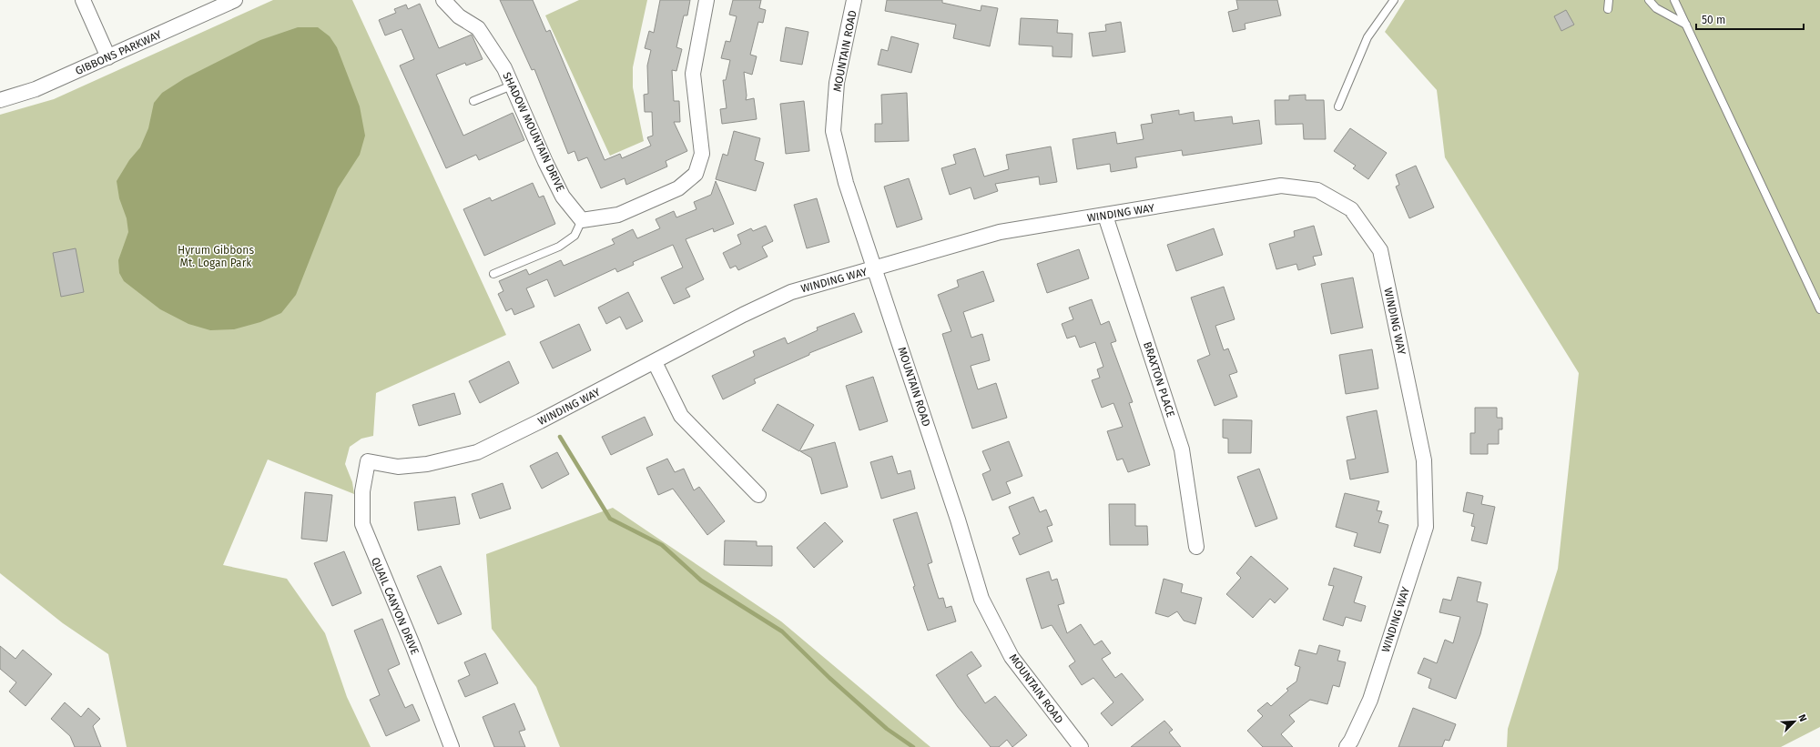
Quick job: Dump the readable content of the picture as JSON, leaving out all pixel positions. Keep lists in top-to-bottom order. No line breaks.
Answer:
{"streets":{"street":["MOUNTAIN ROAD","GIBBONS PARKWAY","SHADOW MOUNTAIN DRIVE","WINDING WAY","BRAXTON PLACE","QUAIL CANYON DRIVE"]},"crossings":[["MOUNTAIN ROAD","WINDING WAY"],["WINDING WAY","BRAXTON PLACE"],["WINDING WAY","QUAIL CANYON DRIVE"]],"parks":["Hyrum Gibbons Mt. Logan Park"],"scale_bar":"50 m","north":"top right"}
